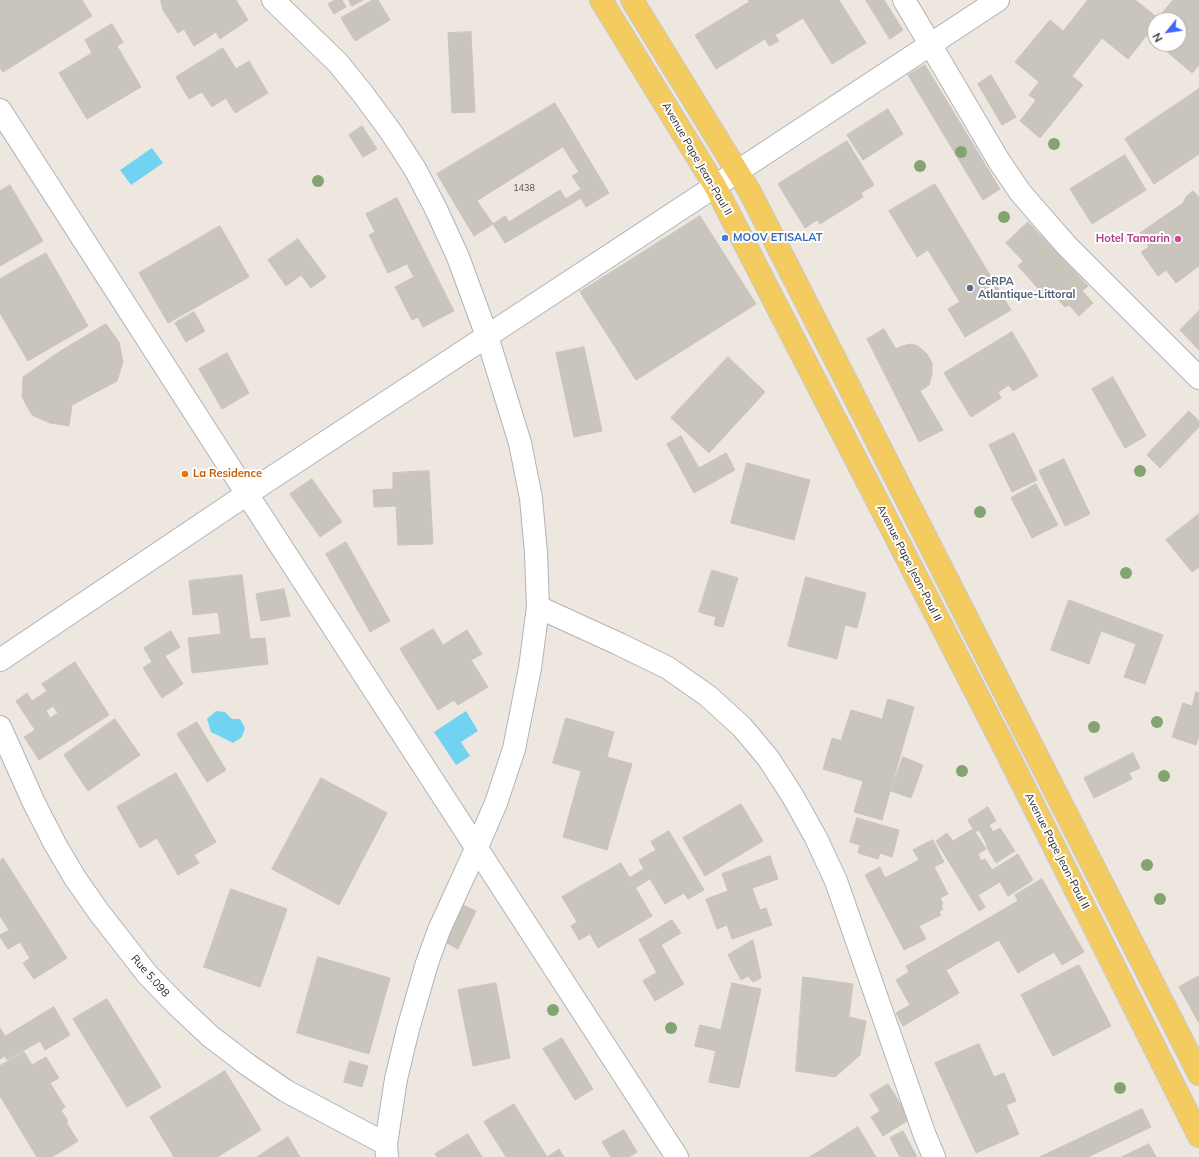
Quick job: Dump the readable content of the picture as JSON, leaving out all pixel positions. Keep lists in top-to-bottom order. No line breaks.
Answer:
{"streets":{"main road":["Avenue Pape Jean-Paul II"],"street":["Rue 5.098"]},"places":["MOOV ETISALAT","Hotel Tamarin","CeRPA Atlantique-Littoral","La Residence"],"house_numbers":["1438"],"north":"bottom left"}
